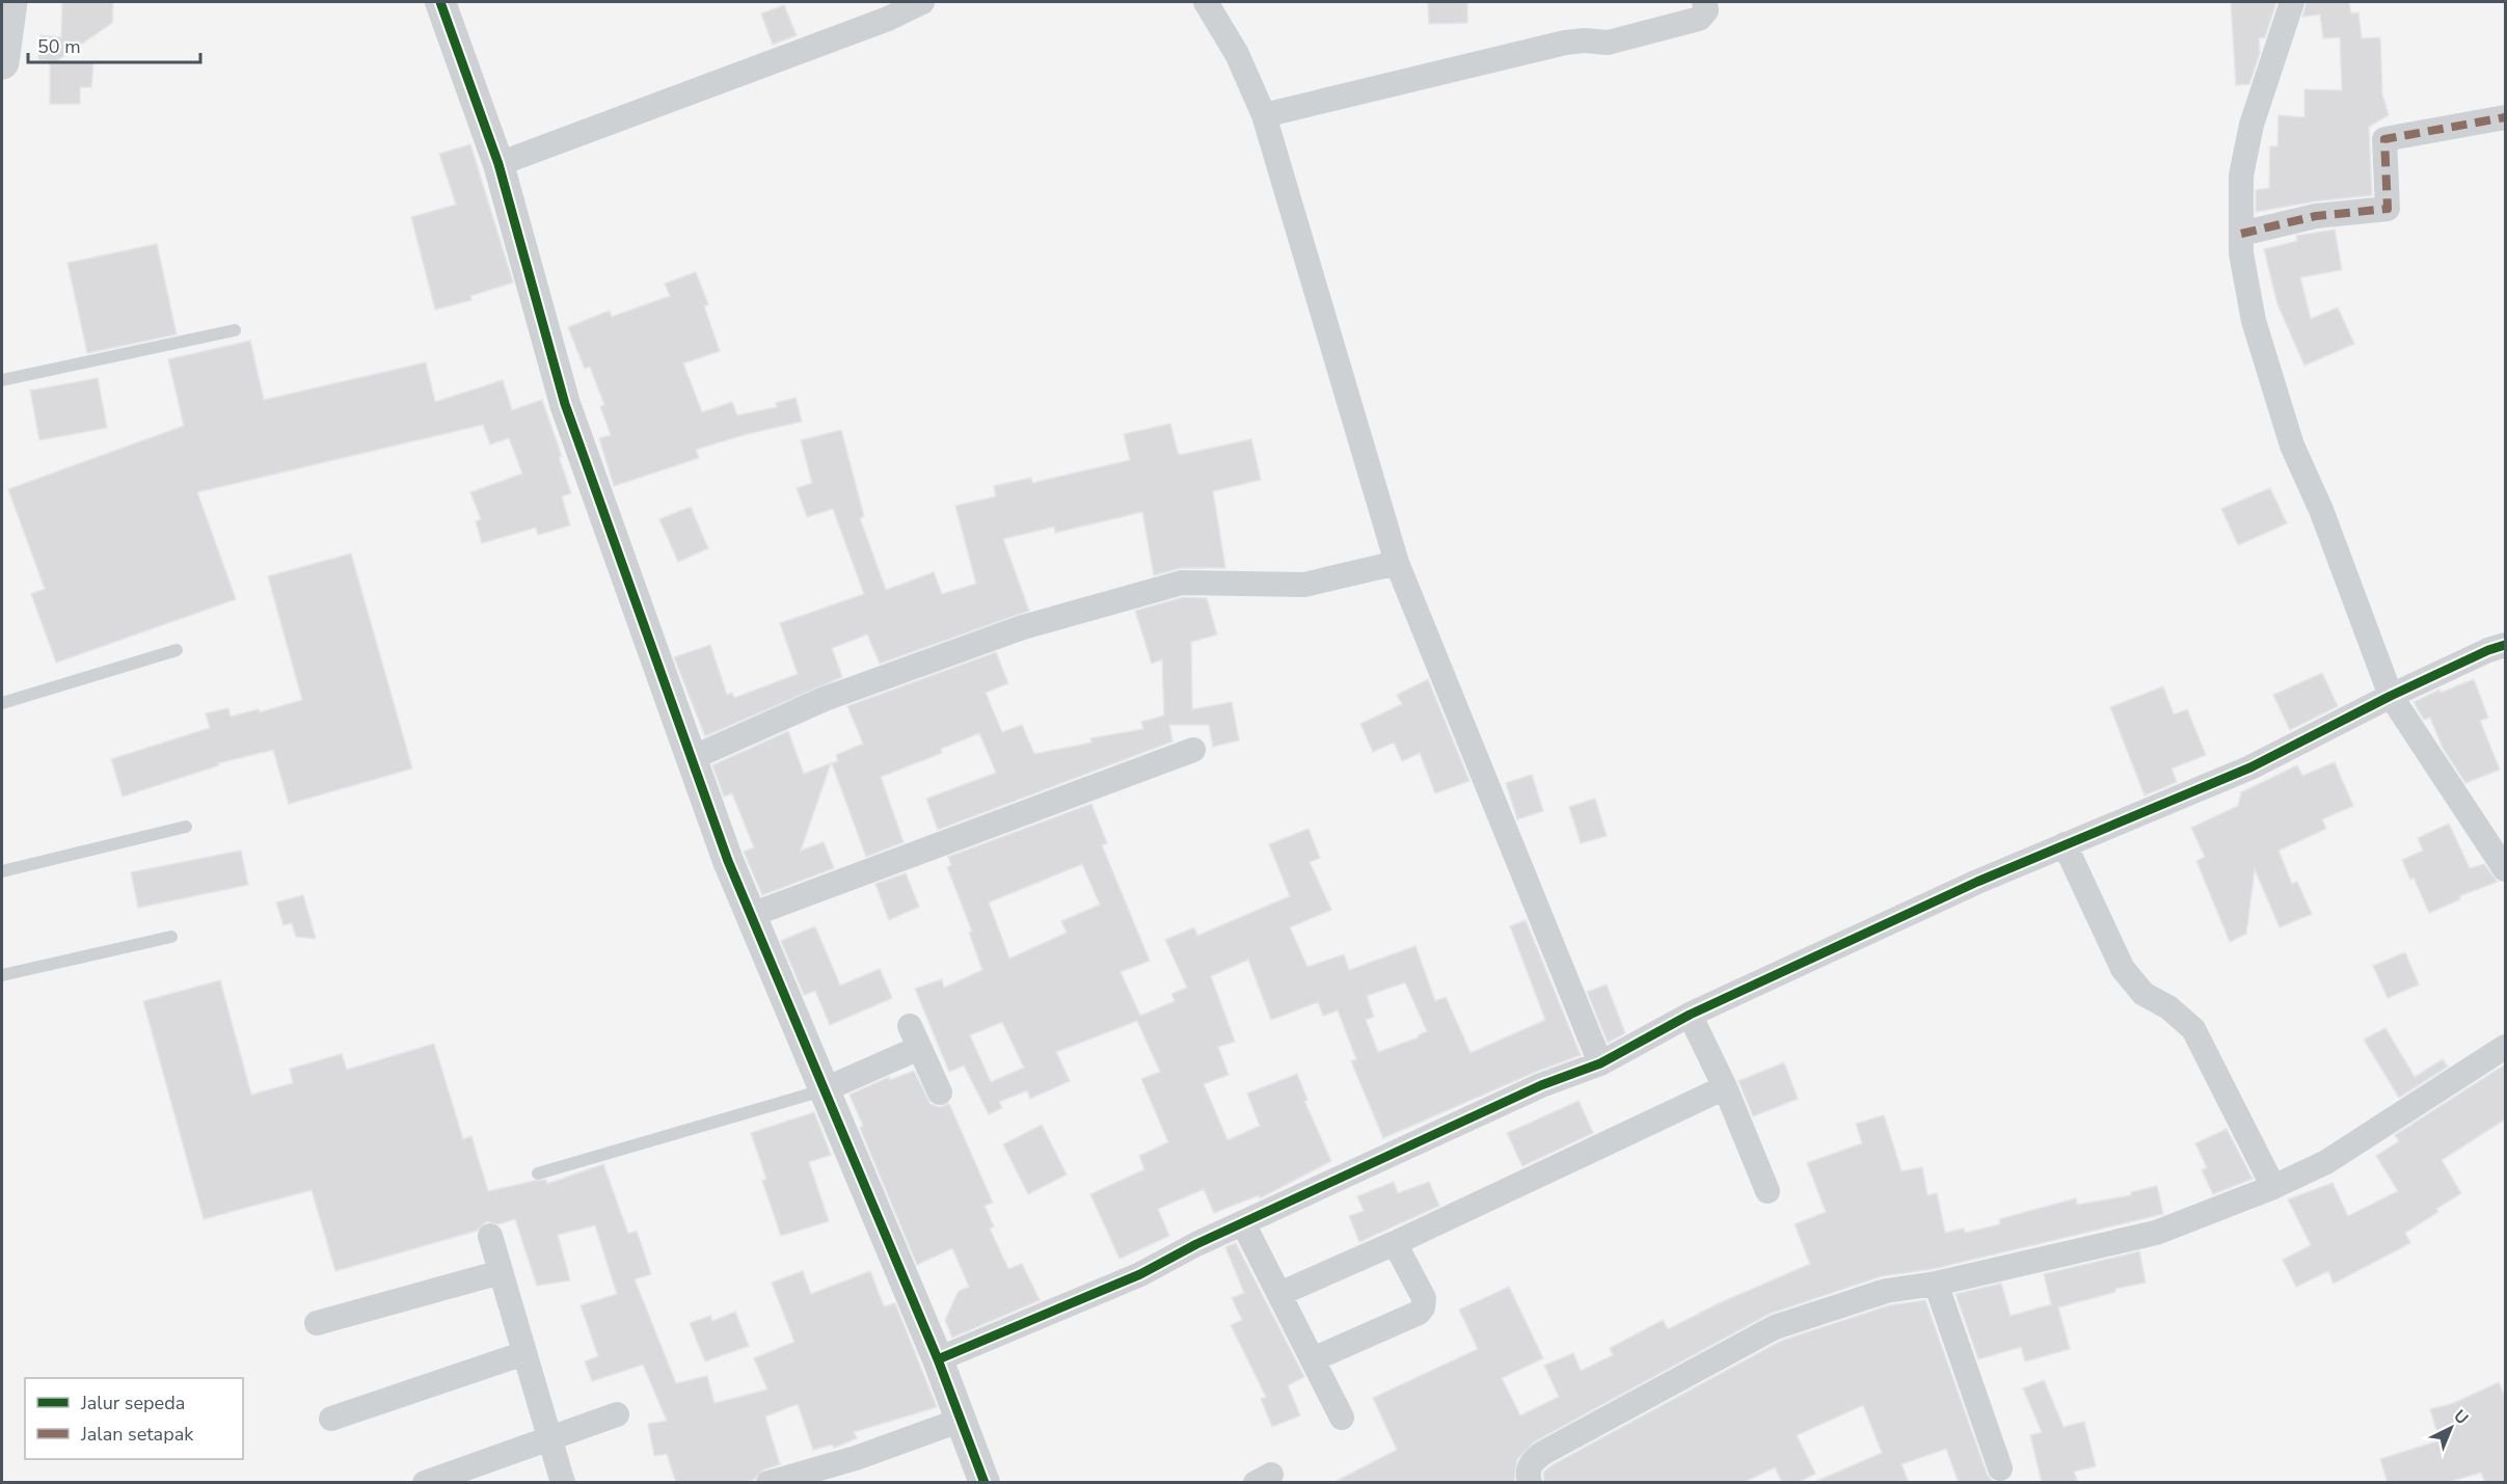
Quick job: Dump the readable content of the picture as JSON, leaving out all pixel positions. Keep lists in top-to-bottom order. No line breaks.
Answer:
{"legend":["Jalur sepeda","Jalan setapak"],"scale_bar":"50 m","north":"top right"}
